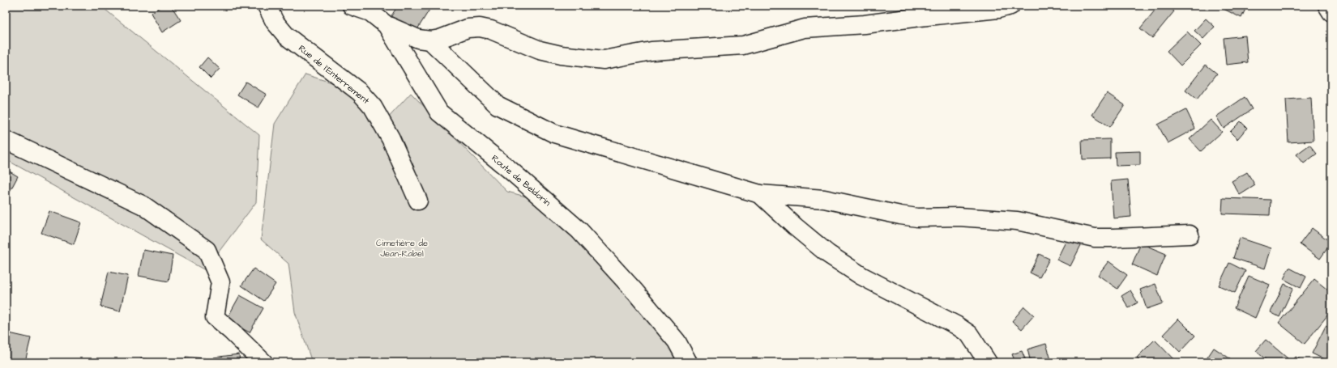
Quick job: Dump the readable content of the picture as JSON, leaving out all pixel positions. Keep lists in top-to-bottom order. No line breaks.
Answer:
{"streets":{"street":["Rue de l'Enterrement","Route de Beldorin"]},"parks":["Cimetière de Jean-Rabel"]}
